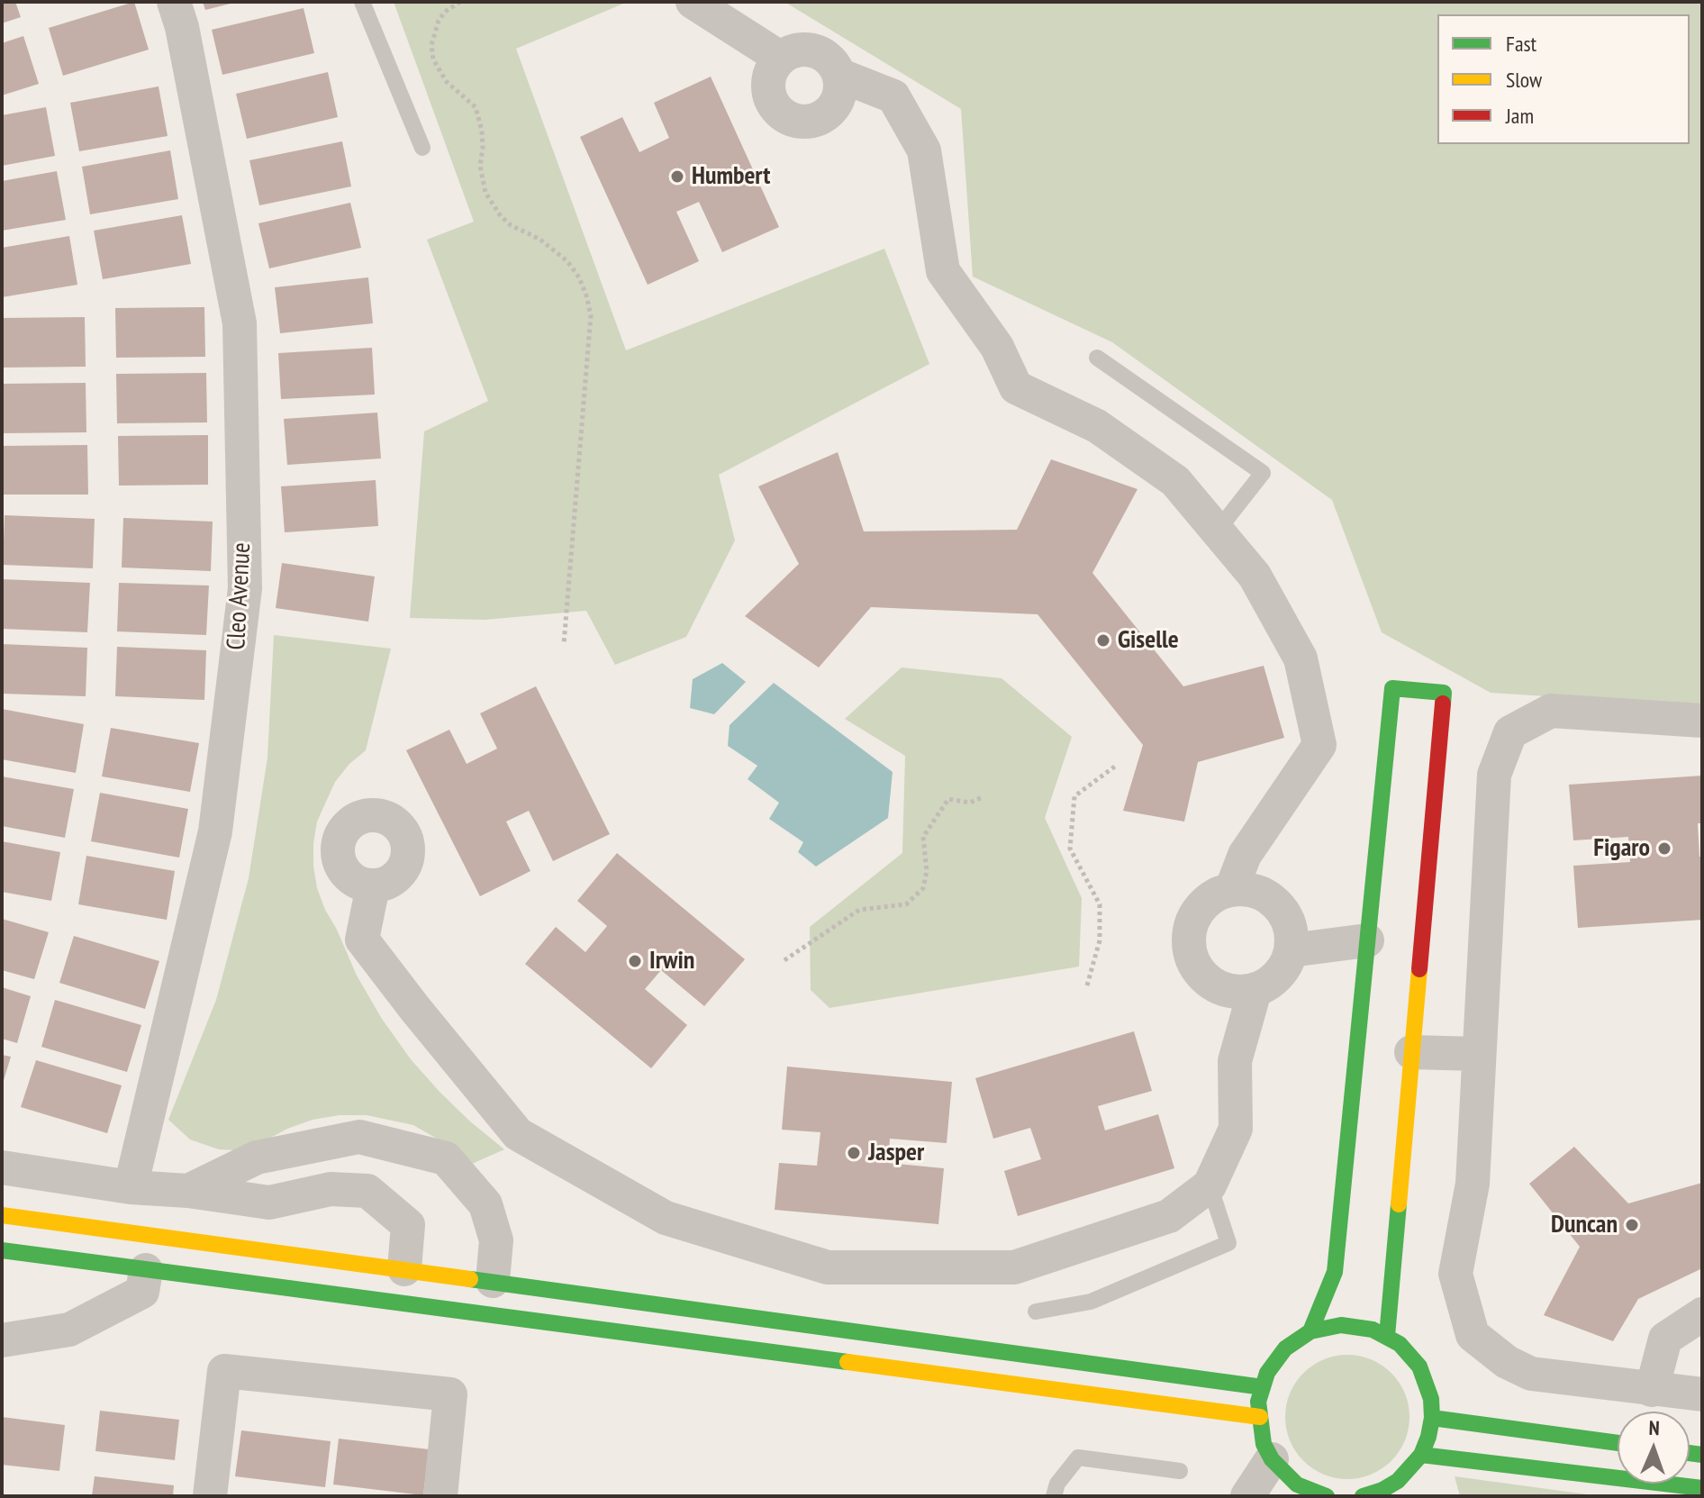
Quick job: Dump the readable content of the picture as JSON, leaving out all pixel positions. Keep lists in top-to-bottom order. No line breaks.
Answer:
{"streets":{"street":["Cleo Avenue"]},"places":["Humbert","Giselle","Figaro","Irwin","Jasper","Duncan"],"legend":["Fast","Slow","Jam"],"north":"top"}
